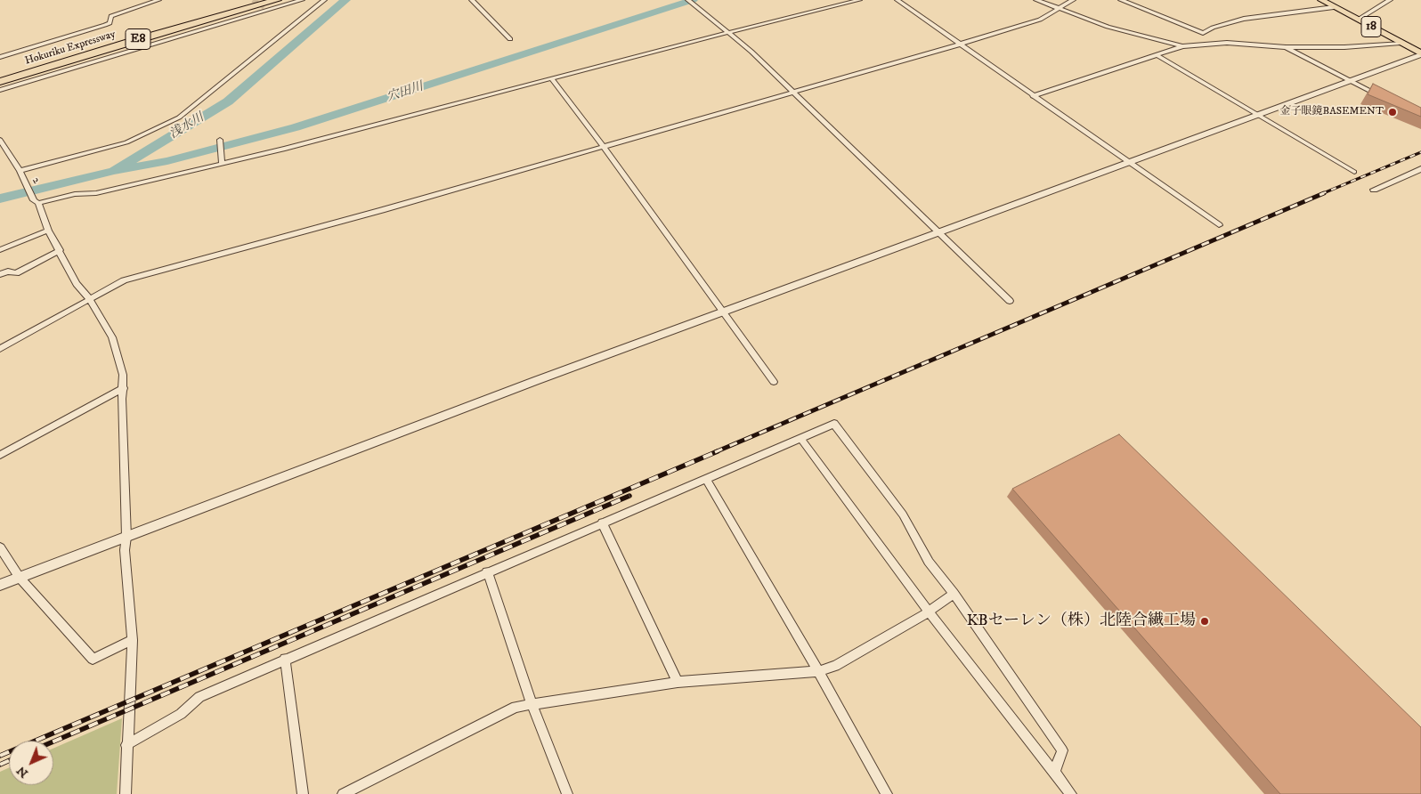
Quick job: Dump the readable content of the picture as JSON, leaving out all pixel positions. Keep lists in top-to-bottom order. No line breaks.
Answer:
{"streets":{"highway":["E8","Hokuriku Expressway"],"main road":["18"],"street":["2"]},"water":["穴田川","浅水川"],"places":["金子眼鏡BASEMENT","KBセーレン（株）北陸合繊工場"],"north":"bottom left"}
